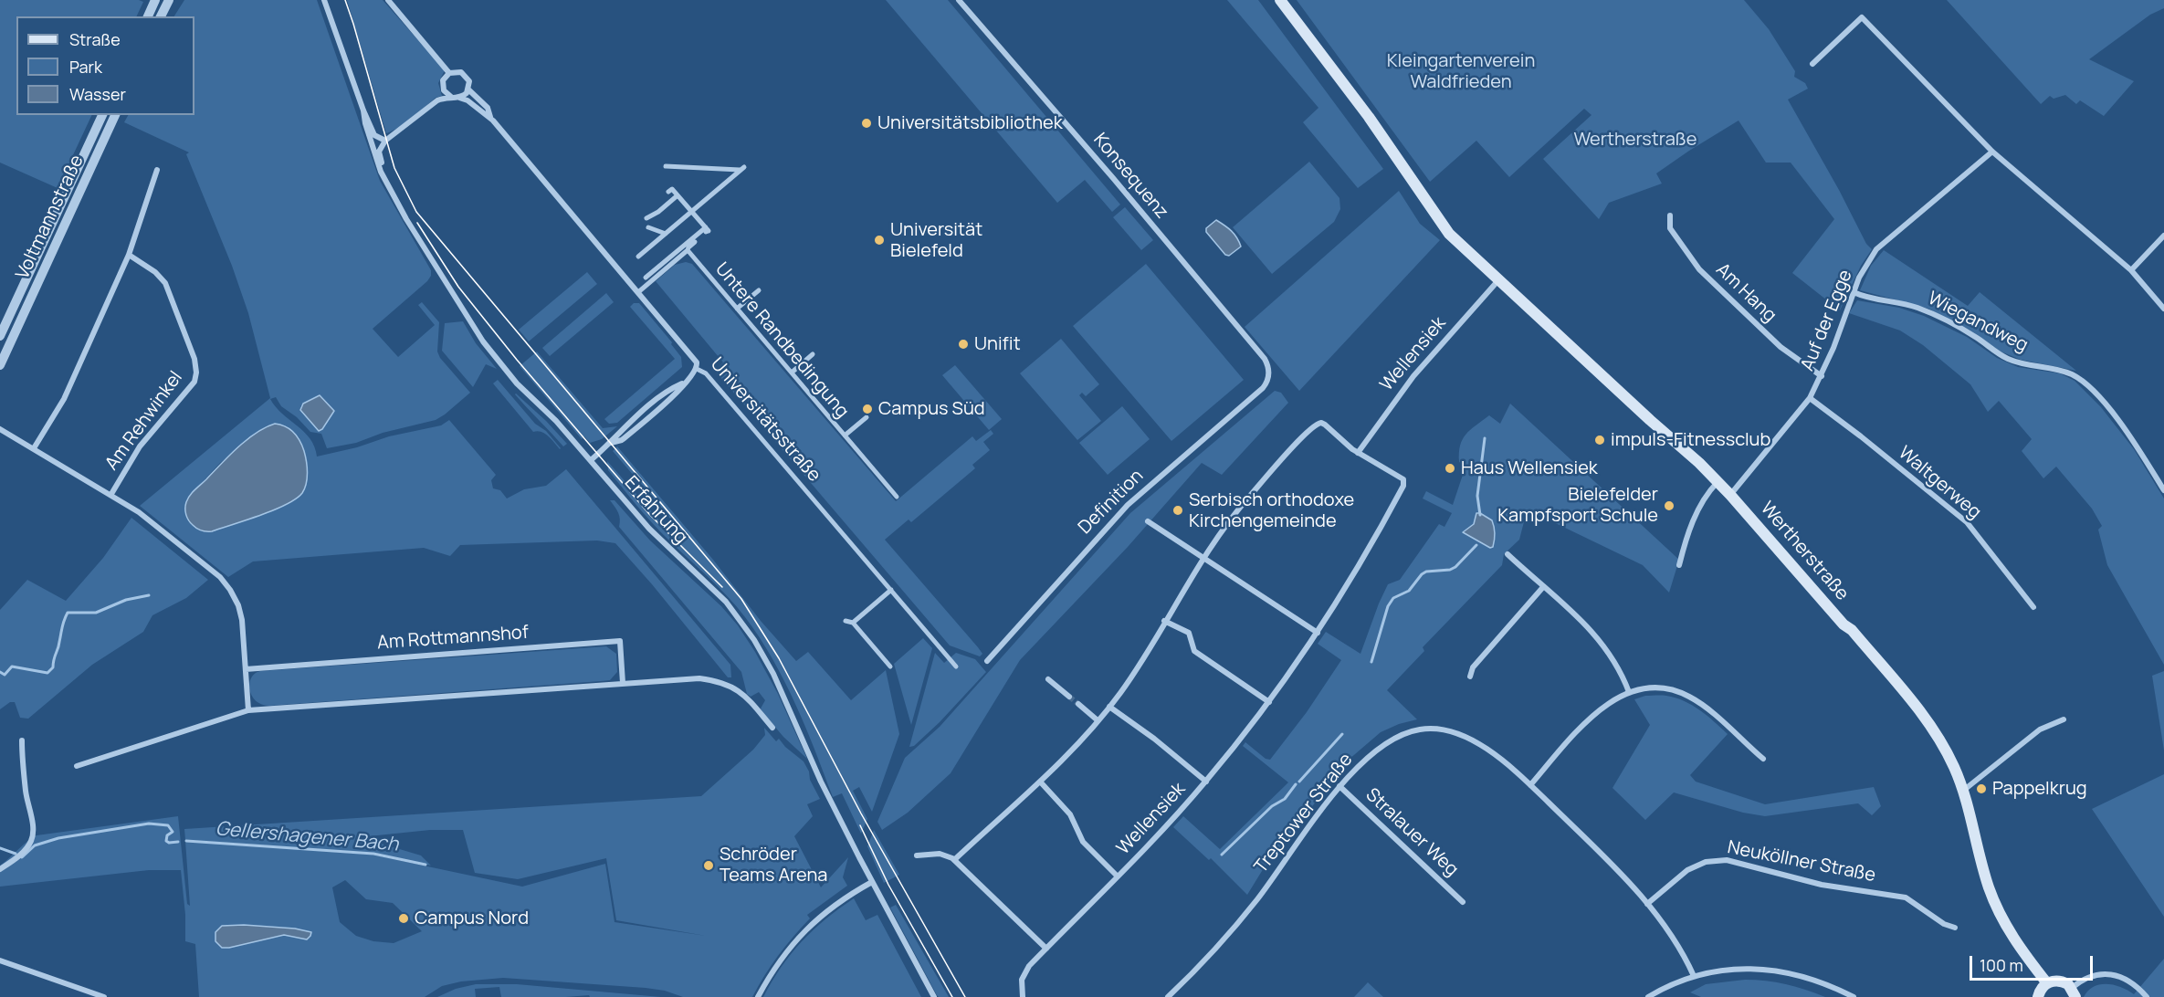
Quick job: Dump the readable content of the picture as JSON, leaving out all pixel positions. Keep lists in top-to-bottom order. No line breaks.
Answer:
{"streets":{"main road":["Wertherstraße"],"street":["Konsequenz","Voltmannstraße","Am Hang","Auf der Egge","Wiegandweg","Untere Randbedingung","Wellensiek","Universitätsstraße","Am Rehwinkel","Waltgerweg","Definition","Erfahrung","Am Rottmannshof","Treptower Straße","Stralauer Weg","Neuköllner Straße"]},"crossings":[["Konsequenz","Definition"],["Am Hang","Auf der Egge"],["Auf der Egge","Wiegandweg"],["Auf der Egge","Waltgerweg"],["Auf der Egge","Wertherstraße"],["Wellensiek","Wertherstraße"],["Treptower Straße","Stralauer Weg"],["Treptower Straße","Neuköllner Straße"]],"water":["Gellershagener Bach"],"parks":["Kleingartenverein Waldfrieden","Wertherstraße"],"places":["Universitätsbibliothek","Universität Bielefeld","Unifit","Campus Süd","impuls-Fitnessclub","Haus Wellensiek","Bielefelder Kampfsport Schule","Serbisch orthodoxe Kirchengemeinde","Pappelkrug","Schröder Teams Arena","Campus Nord"],"legend":["Straße","Park","Wasser"],"scale_bar":"100 m"}
